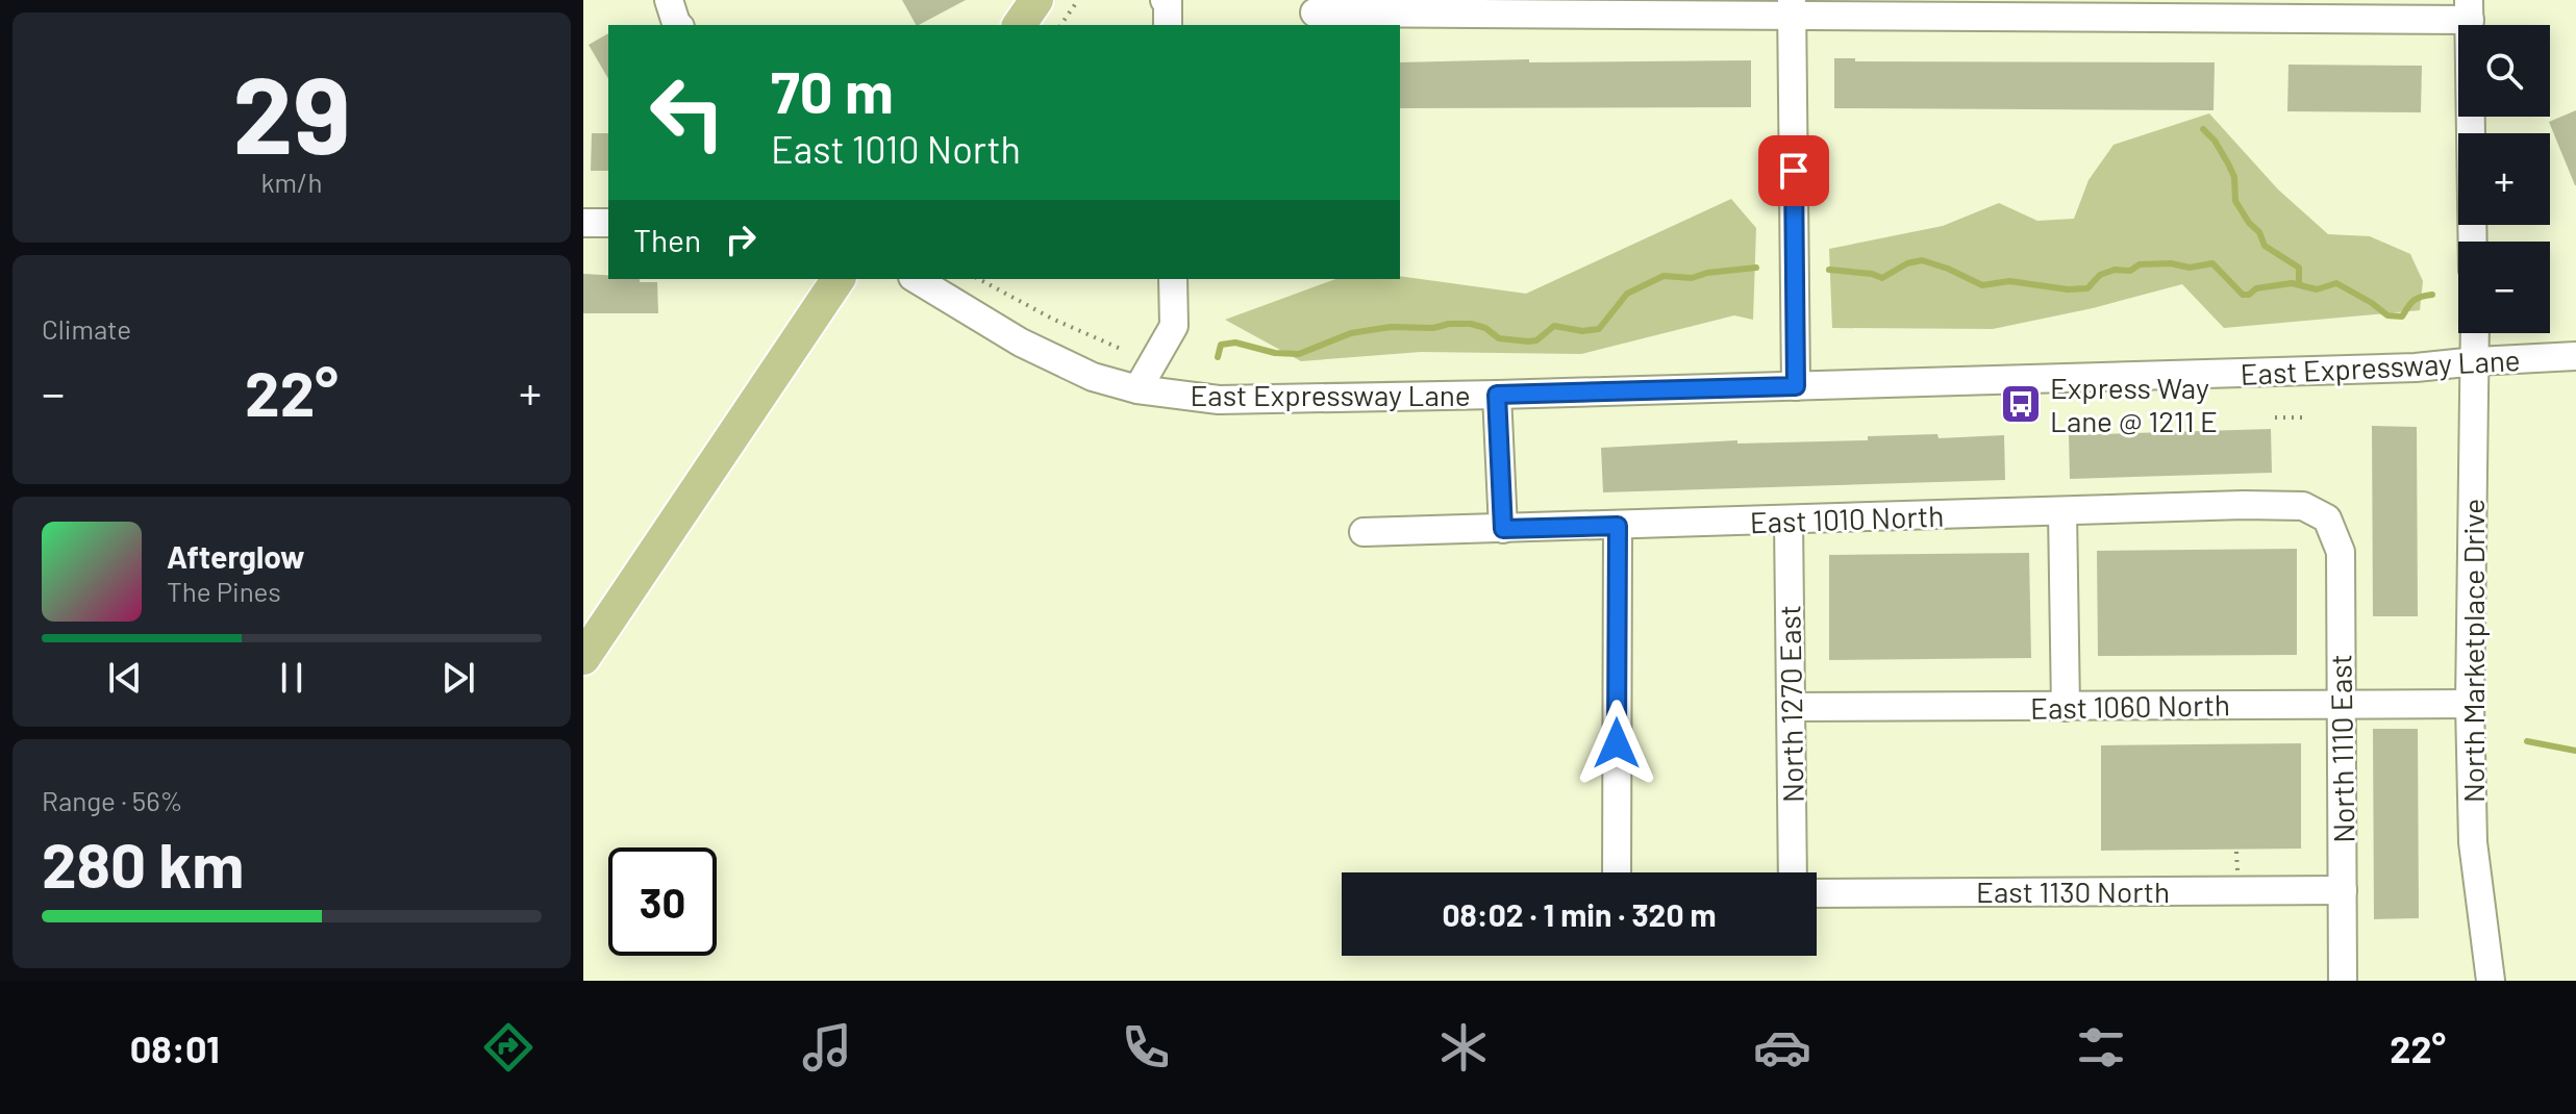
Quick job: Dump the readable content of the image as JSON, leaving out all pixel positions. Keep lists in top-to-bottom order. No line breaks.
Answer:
{"streets":{"street":["East Expressway Lane","East 1010 North","North Marketplace Drive","North 1270 East","East 1060 North","North 1110 East","East 1130 North"]},"crossings":[["East Expressway Lane","North Marketplace Drive"],["East 1010 North","North 1270 East"],["East 1010 North","North 1110 East"],["North Marketplace Drive","East 1060 North"],["North 1270 East","East 1060 North"],["East 1060 North","North 1110 East"],["North 1110 East","East 1130 North"]],"places":{"bus stop":["Express Way Lane @ 1211 E"]},"page":{"tile":[["29","km/h"],"Climate",["Range · 56%","280 km"]],"map_buttons":["+","−"],"turn":["70 m","East 1010 North"],"then":"Then","heat":["−","22°","+"],"song":["Afterglow","The Pines"],"limit":"30","trip":"08:02 · 1 min · 320 m","tabs":["08:01","22°"]}}
